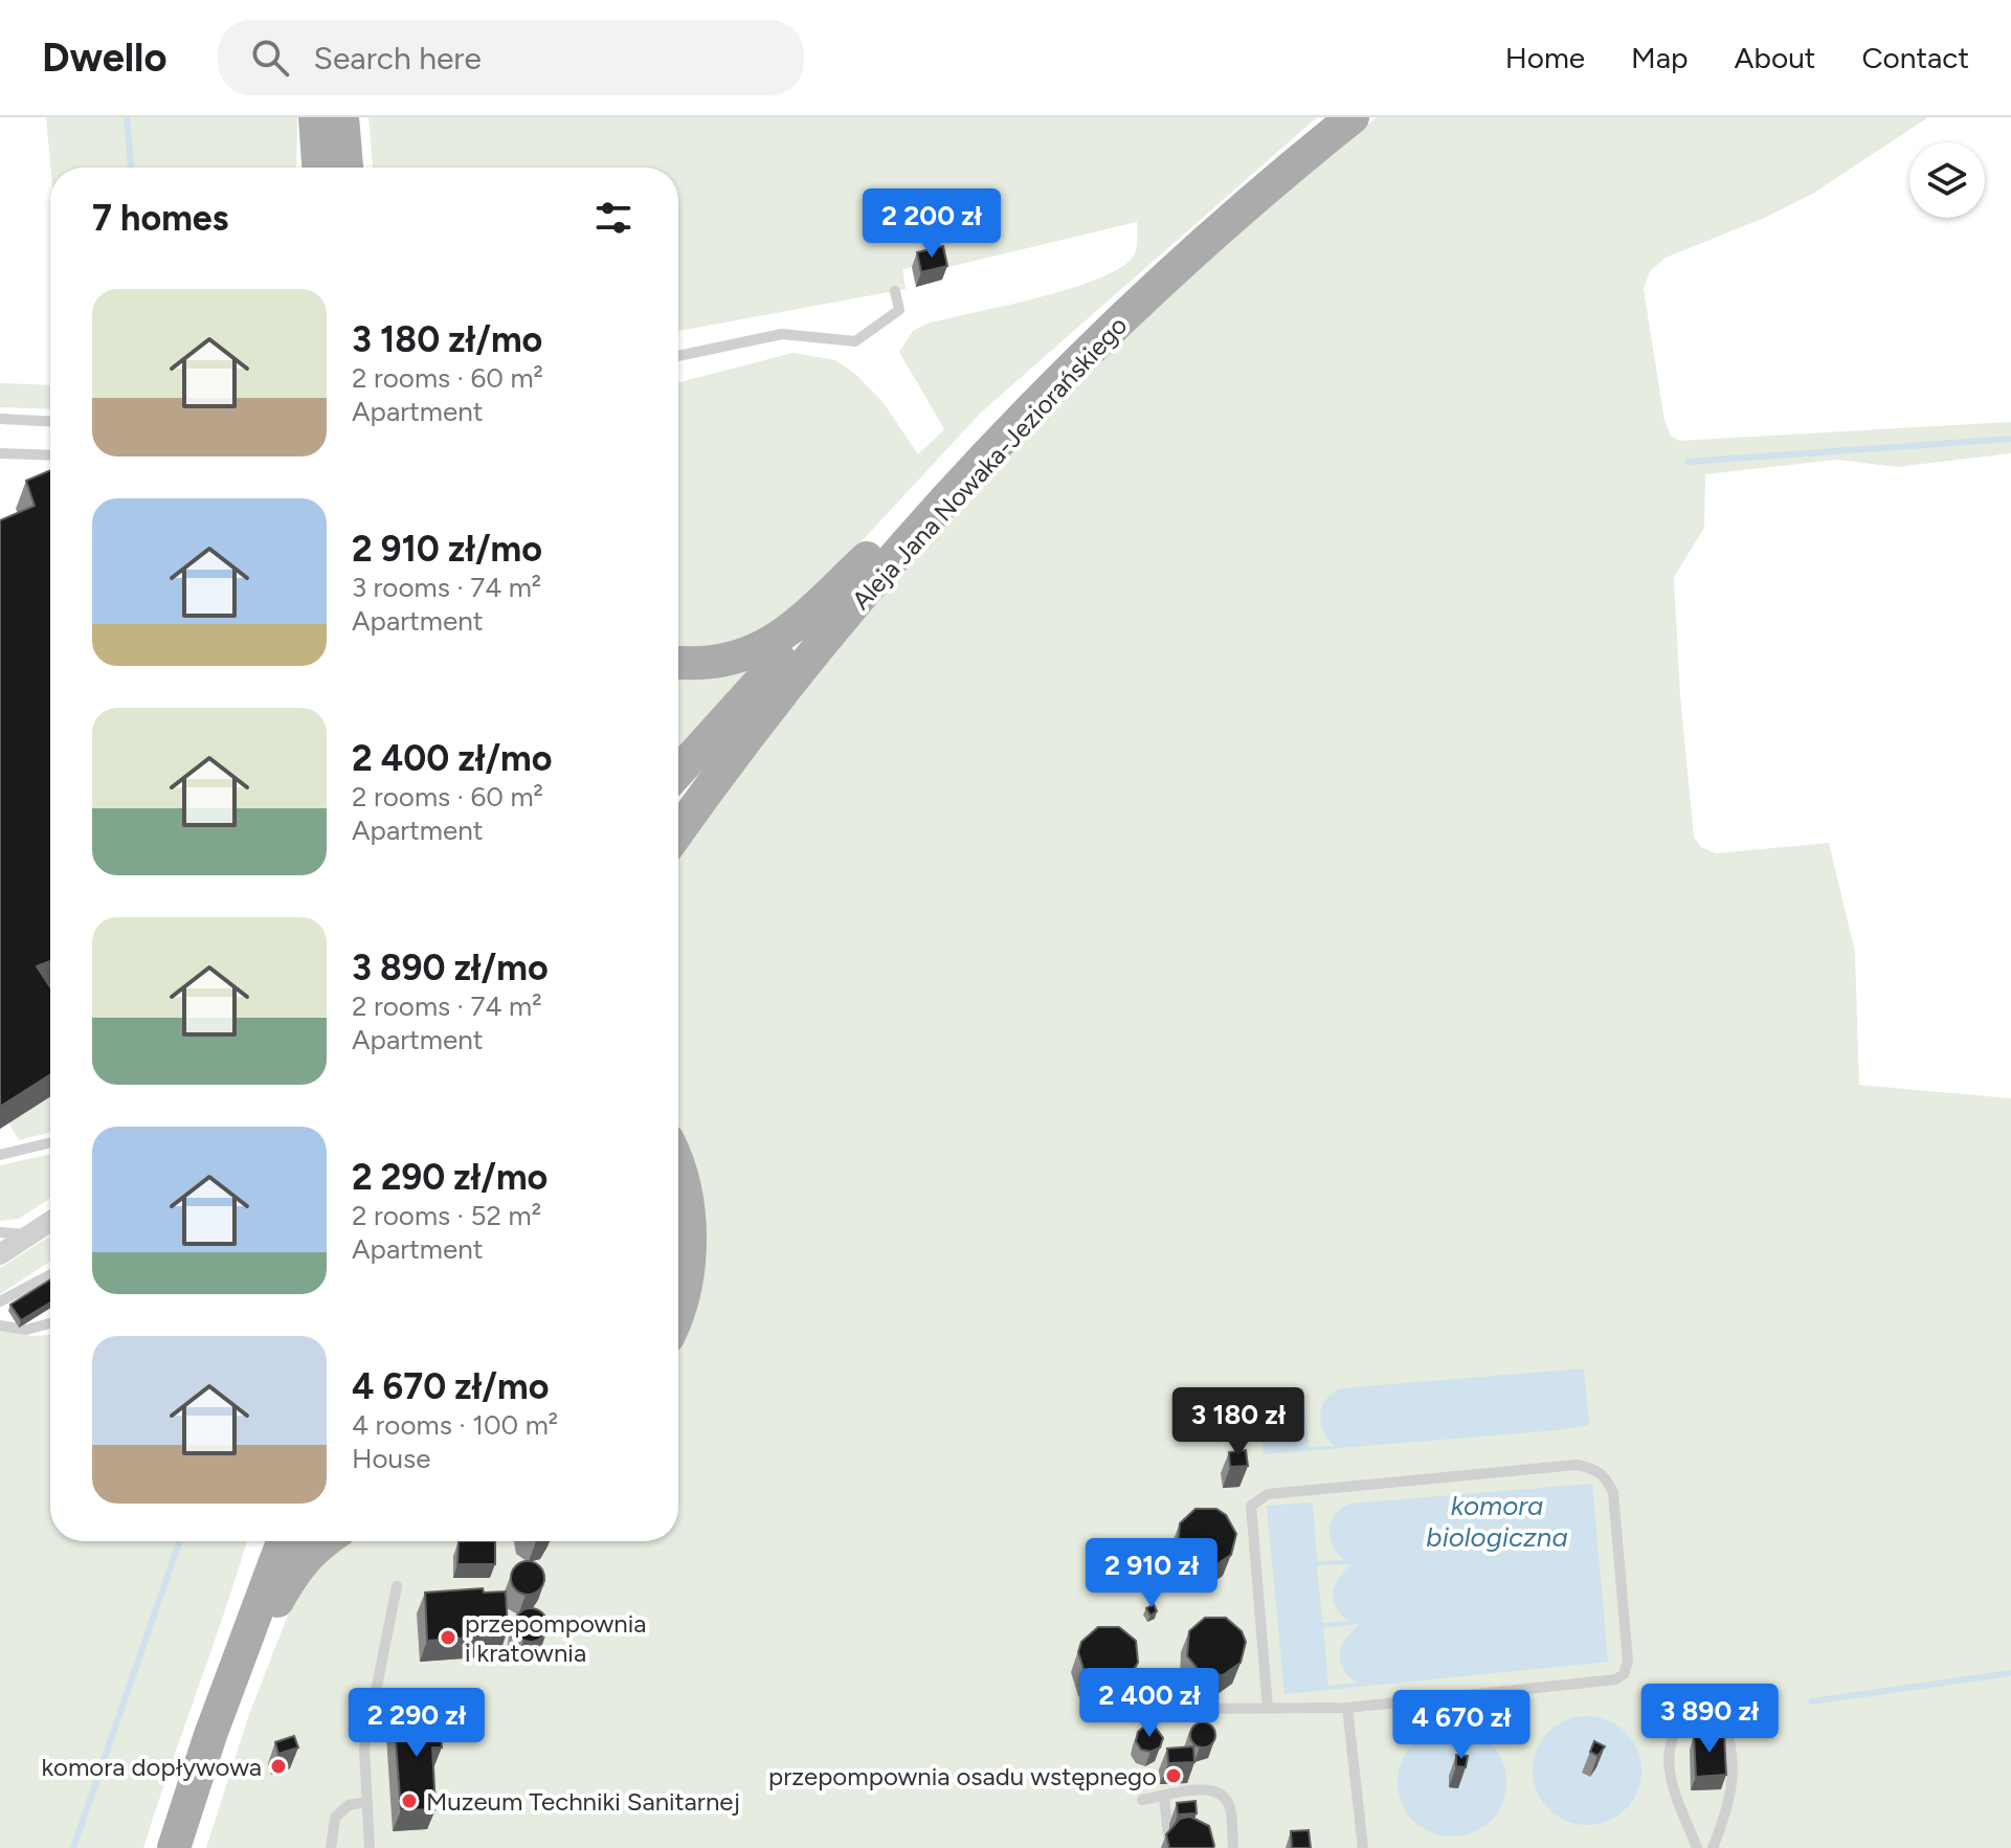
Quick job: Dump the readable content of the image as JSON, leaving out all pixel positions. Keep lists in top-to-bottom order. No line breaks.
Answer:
{"streets":{"main road":["Aleja Jana Nowaka-Jeziorańskiego"]},"water":["komora biologiczna"],"places":["przepompownia i kratownia","komora dopływowa","przepompownia osadu wstępnego","Muzeum Techniki Sanitarnej"],"page":{"header":"Dwello","search":"Search here","nav":["Home","Map","About","Contact"],"heading":"7 homes","price":["2 200 zł","3 180 zł","2 910 zł","2 400 zł","3 890 zł","2 290 zł","4 670 zł"],"list":[{"name":"3 180 zł/mo","note":"2 rooms · 60 m² · Apartment"},{"name":"2 910 zł/mo","note":"3 rooms · 74 m² · Apartment"},{"name":"2 400 zł/mo","note":"2 rooms · 60 m² · Apartment"},{"name":"3 890 zł/mo","note":"2 rooms · 74 m² · Apartment"},{"name":"2 290 zł/mo","note":"2 rooms · 52 m² · Apartment"},{"name":"4 670 zł/mo","note":"4 rooms · 100 m² · House"}]}}
